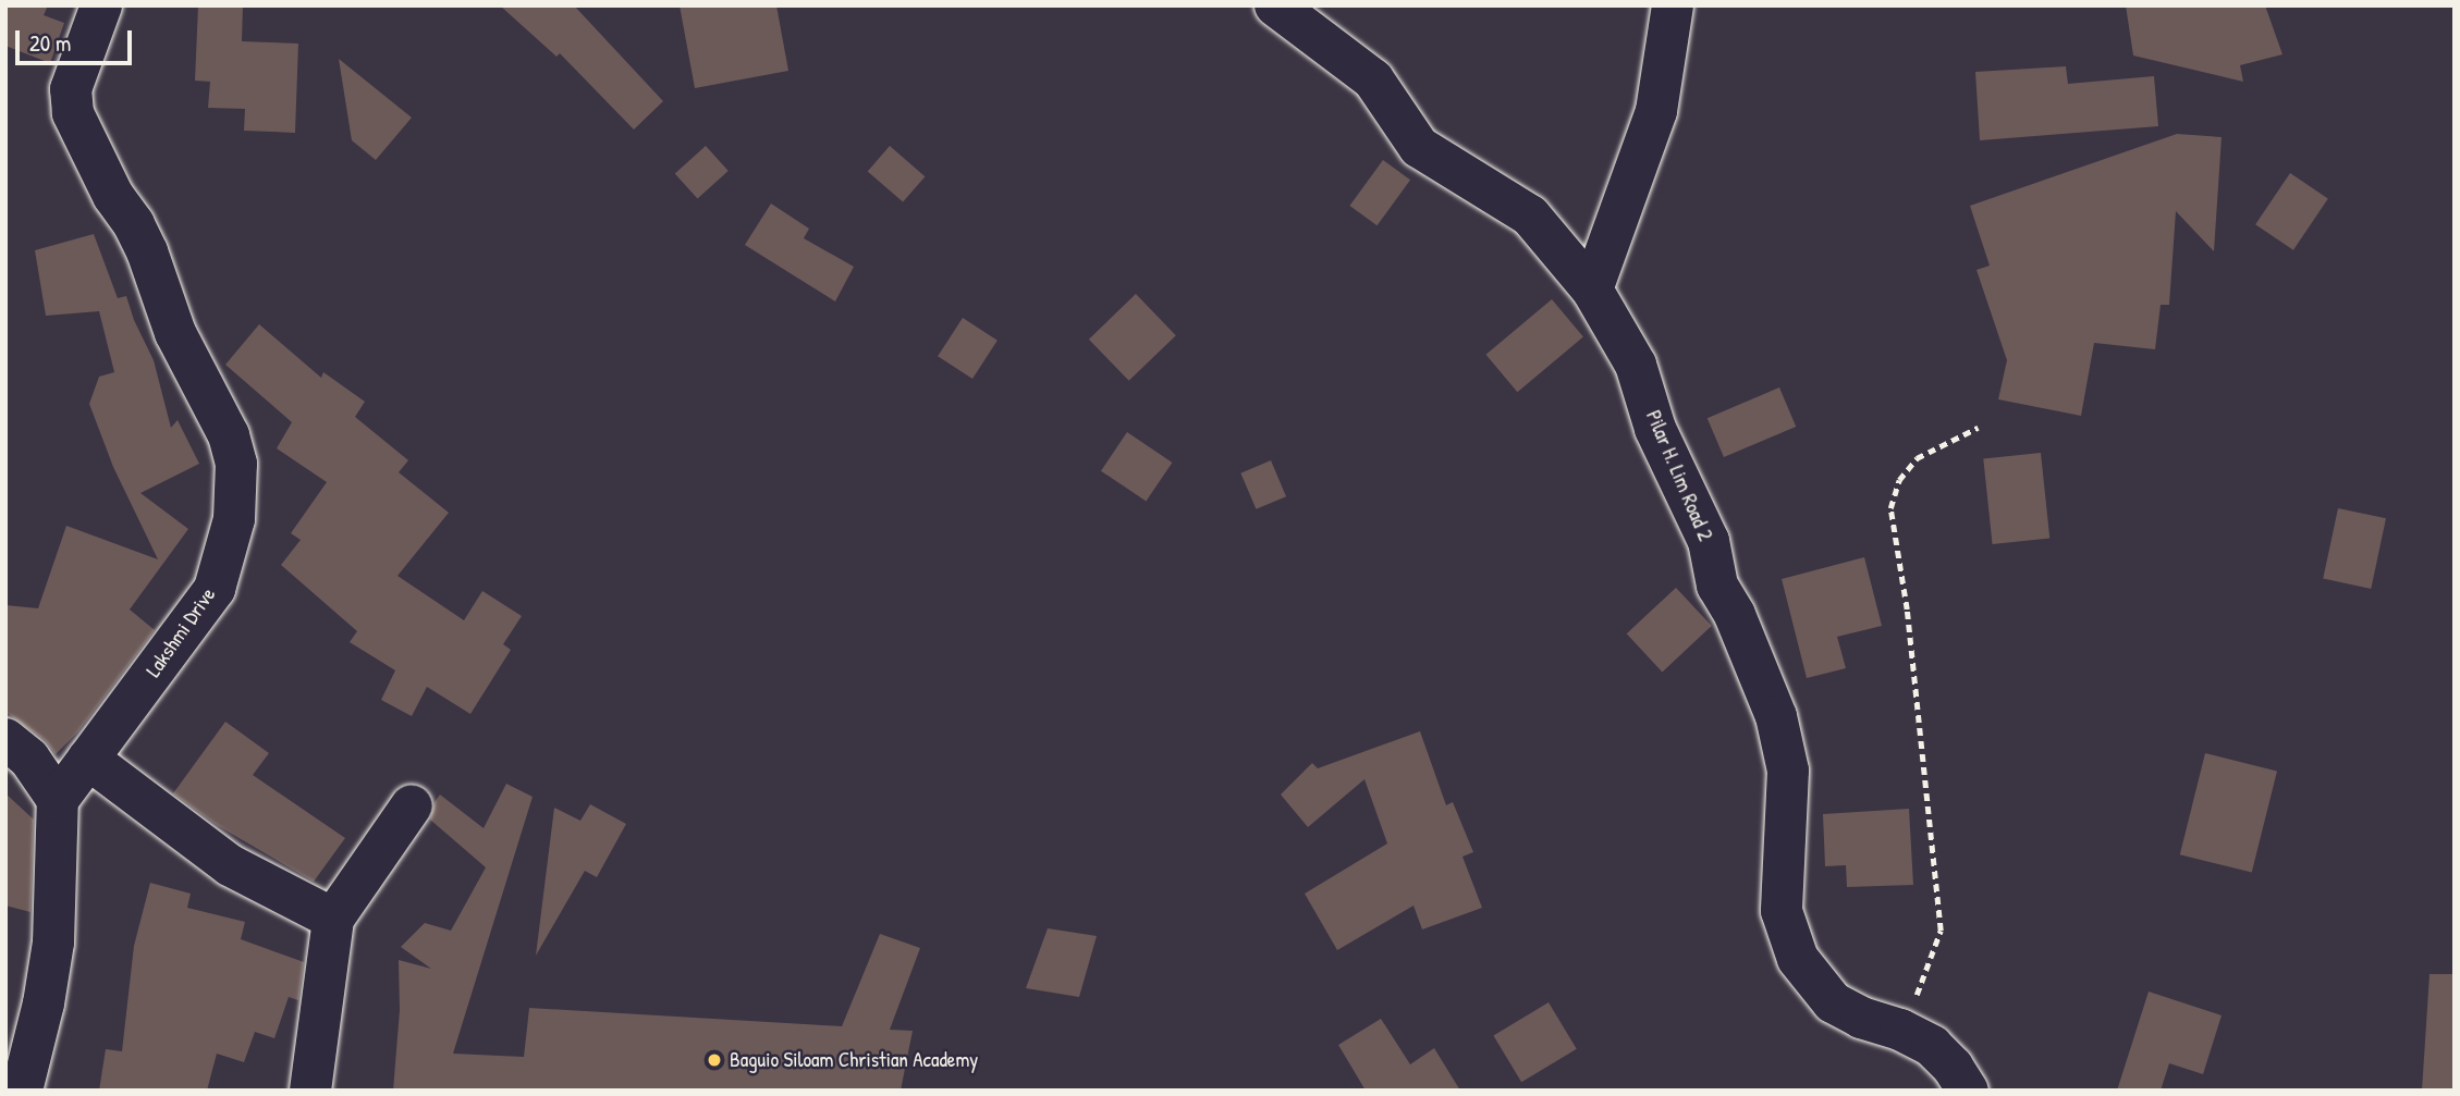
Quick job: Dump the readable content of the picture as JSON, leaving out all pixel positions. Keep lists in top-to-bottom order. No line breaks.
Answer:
{"streets":{"street":["Pilar H. Lim Road 2","Lakshmi Drive"]},"places":["Baguio Siloam Christian Academy"],"scale_bar":"20 m"}
